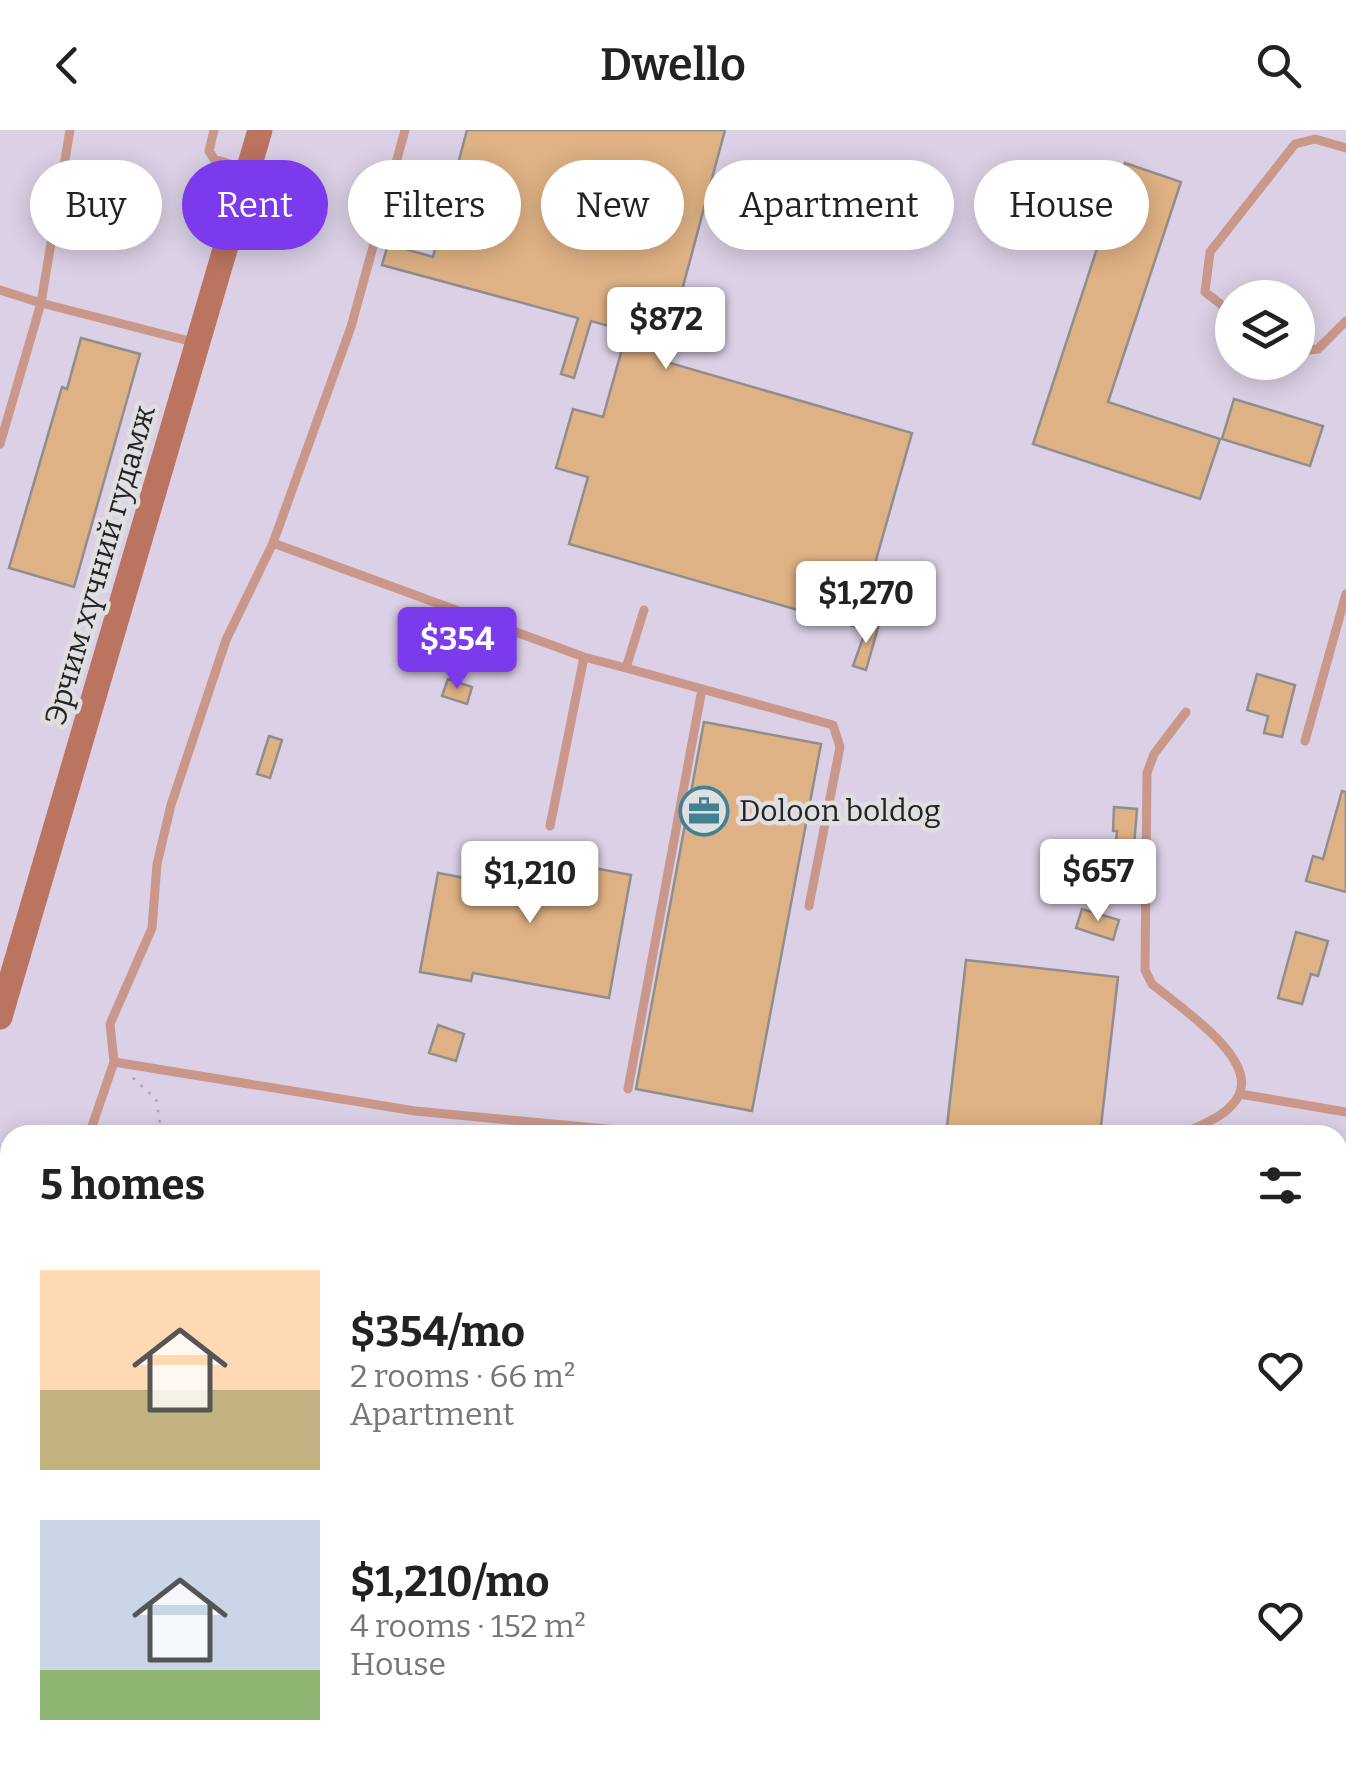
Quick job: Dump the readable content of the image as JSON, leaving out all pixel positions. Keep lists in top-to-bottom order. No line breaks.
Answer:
{"streets":{"main road":["Эрчим хүчний гудамж"]},"places":{"office":["Doloon boldog"]},"page":{"header":"Dwello","chip":["Buy","Rent","Filters","New","Apartment","House"],"price":["$872","$1,270","$354","$657","$1,210"],"heading":"5 homes","list":[{"name":"$354/mo","note":"2 rooms · 66 m² · Apartment"},{"name":"$1,210/mo","note":"4 rooms · 152 m² · House"}]}}
